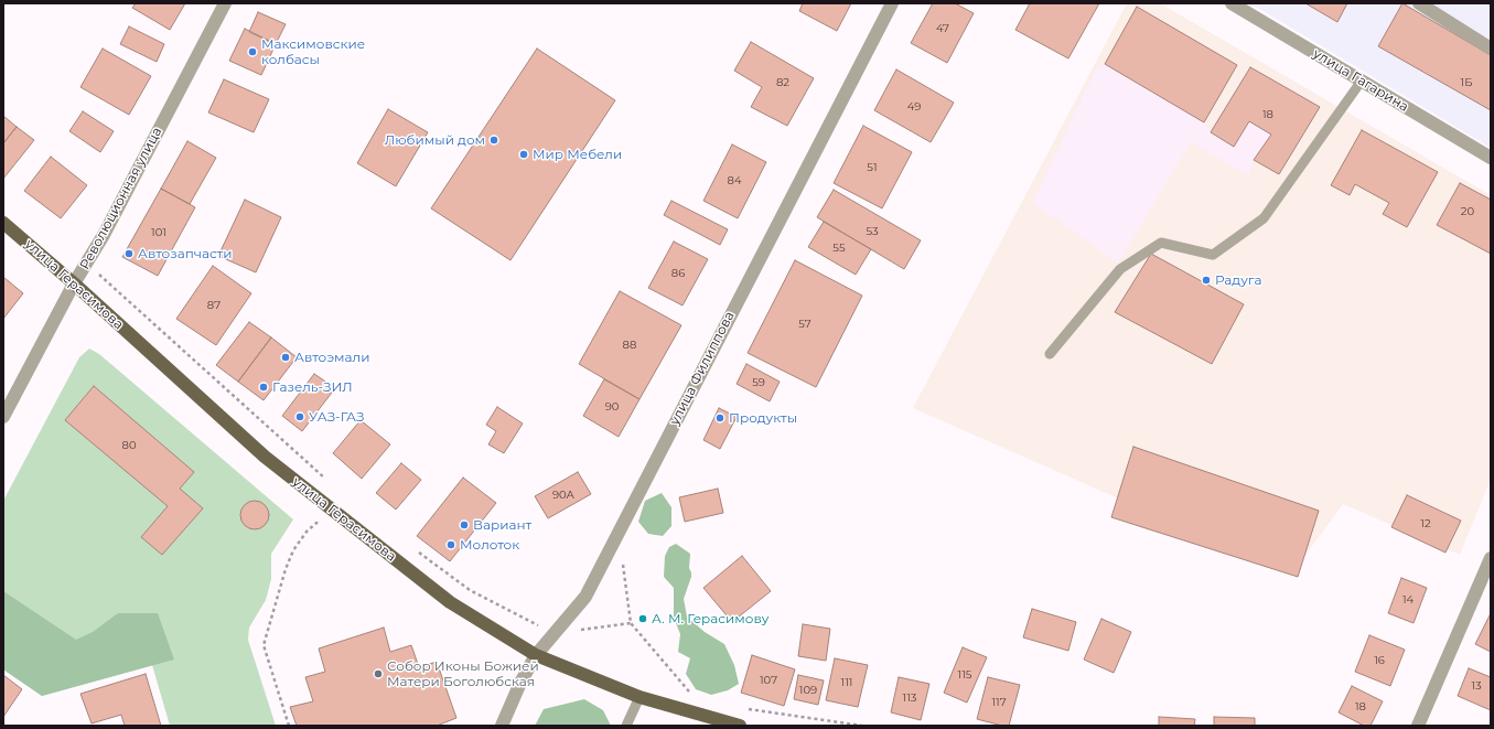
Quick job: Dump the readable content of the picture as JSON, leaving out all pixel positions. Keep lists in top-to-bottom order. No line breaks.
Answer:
{"streets":{"main road":["улица Герасимова"],"street":["улица Гагарина","Революционная улица","улица Филиппова"]},"crossings":[["Революционная улица","улица Герасимова"],["улица Герасимова","улица Филиппова"]],"places":["Максимовские колбасы","Любимый дом","Мир Мебели","Автозапчасти","Радуга","Автоэмали","Газель-ЗИЛ","УАЗ-ГАЗ","Продукты","Вариант","Молоток","А. М. Герасимову","Собор Иконы Божией Матери Боголюбская"],"house_numbers":["47","82","1Б","49","18","51","84","20","53","101","55","86","87","57","88","59","90","80","90А","12","14","16","115","107","111","13","109","113","117","18"]}
